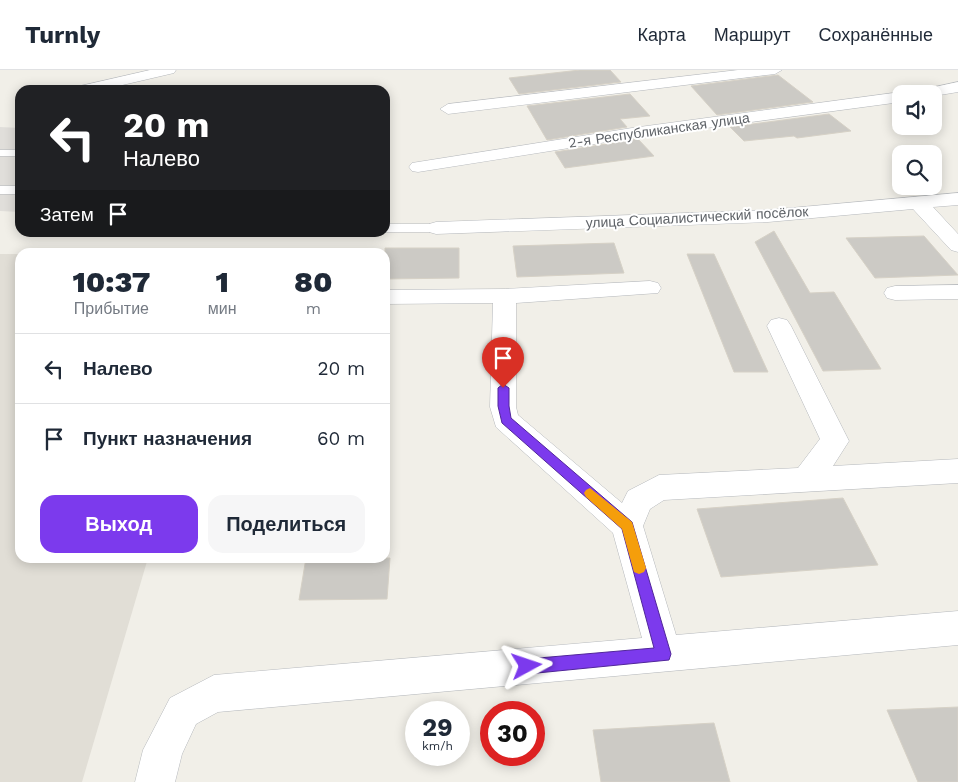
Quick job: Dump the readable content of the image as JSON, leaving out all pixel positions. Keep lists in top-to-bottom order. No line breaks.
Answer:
{"streets":{"street":["2-я Республиканская улица","улица Социалистический посёлок"]},"page":{"header":"Turnly","nav":["Карта","Маршрут","Сохранённые"],"turn":["20 m","Налево"],"then":"Затем","eta":["10:37","Прибытие","1","мин","80","m"],"list":[{"name":"Налево","value":"20 m"},{"name":"Пункт назначения","value":"60 m"}],"buttons":["Выход","Поделиться"],"speed":"29 km/h","limit":"30"}}
